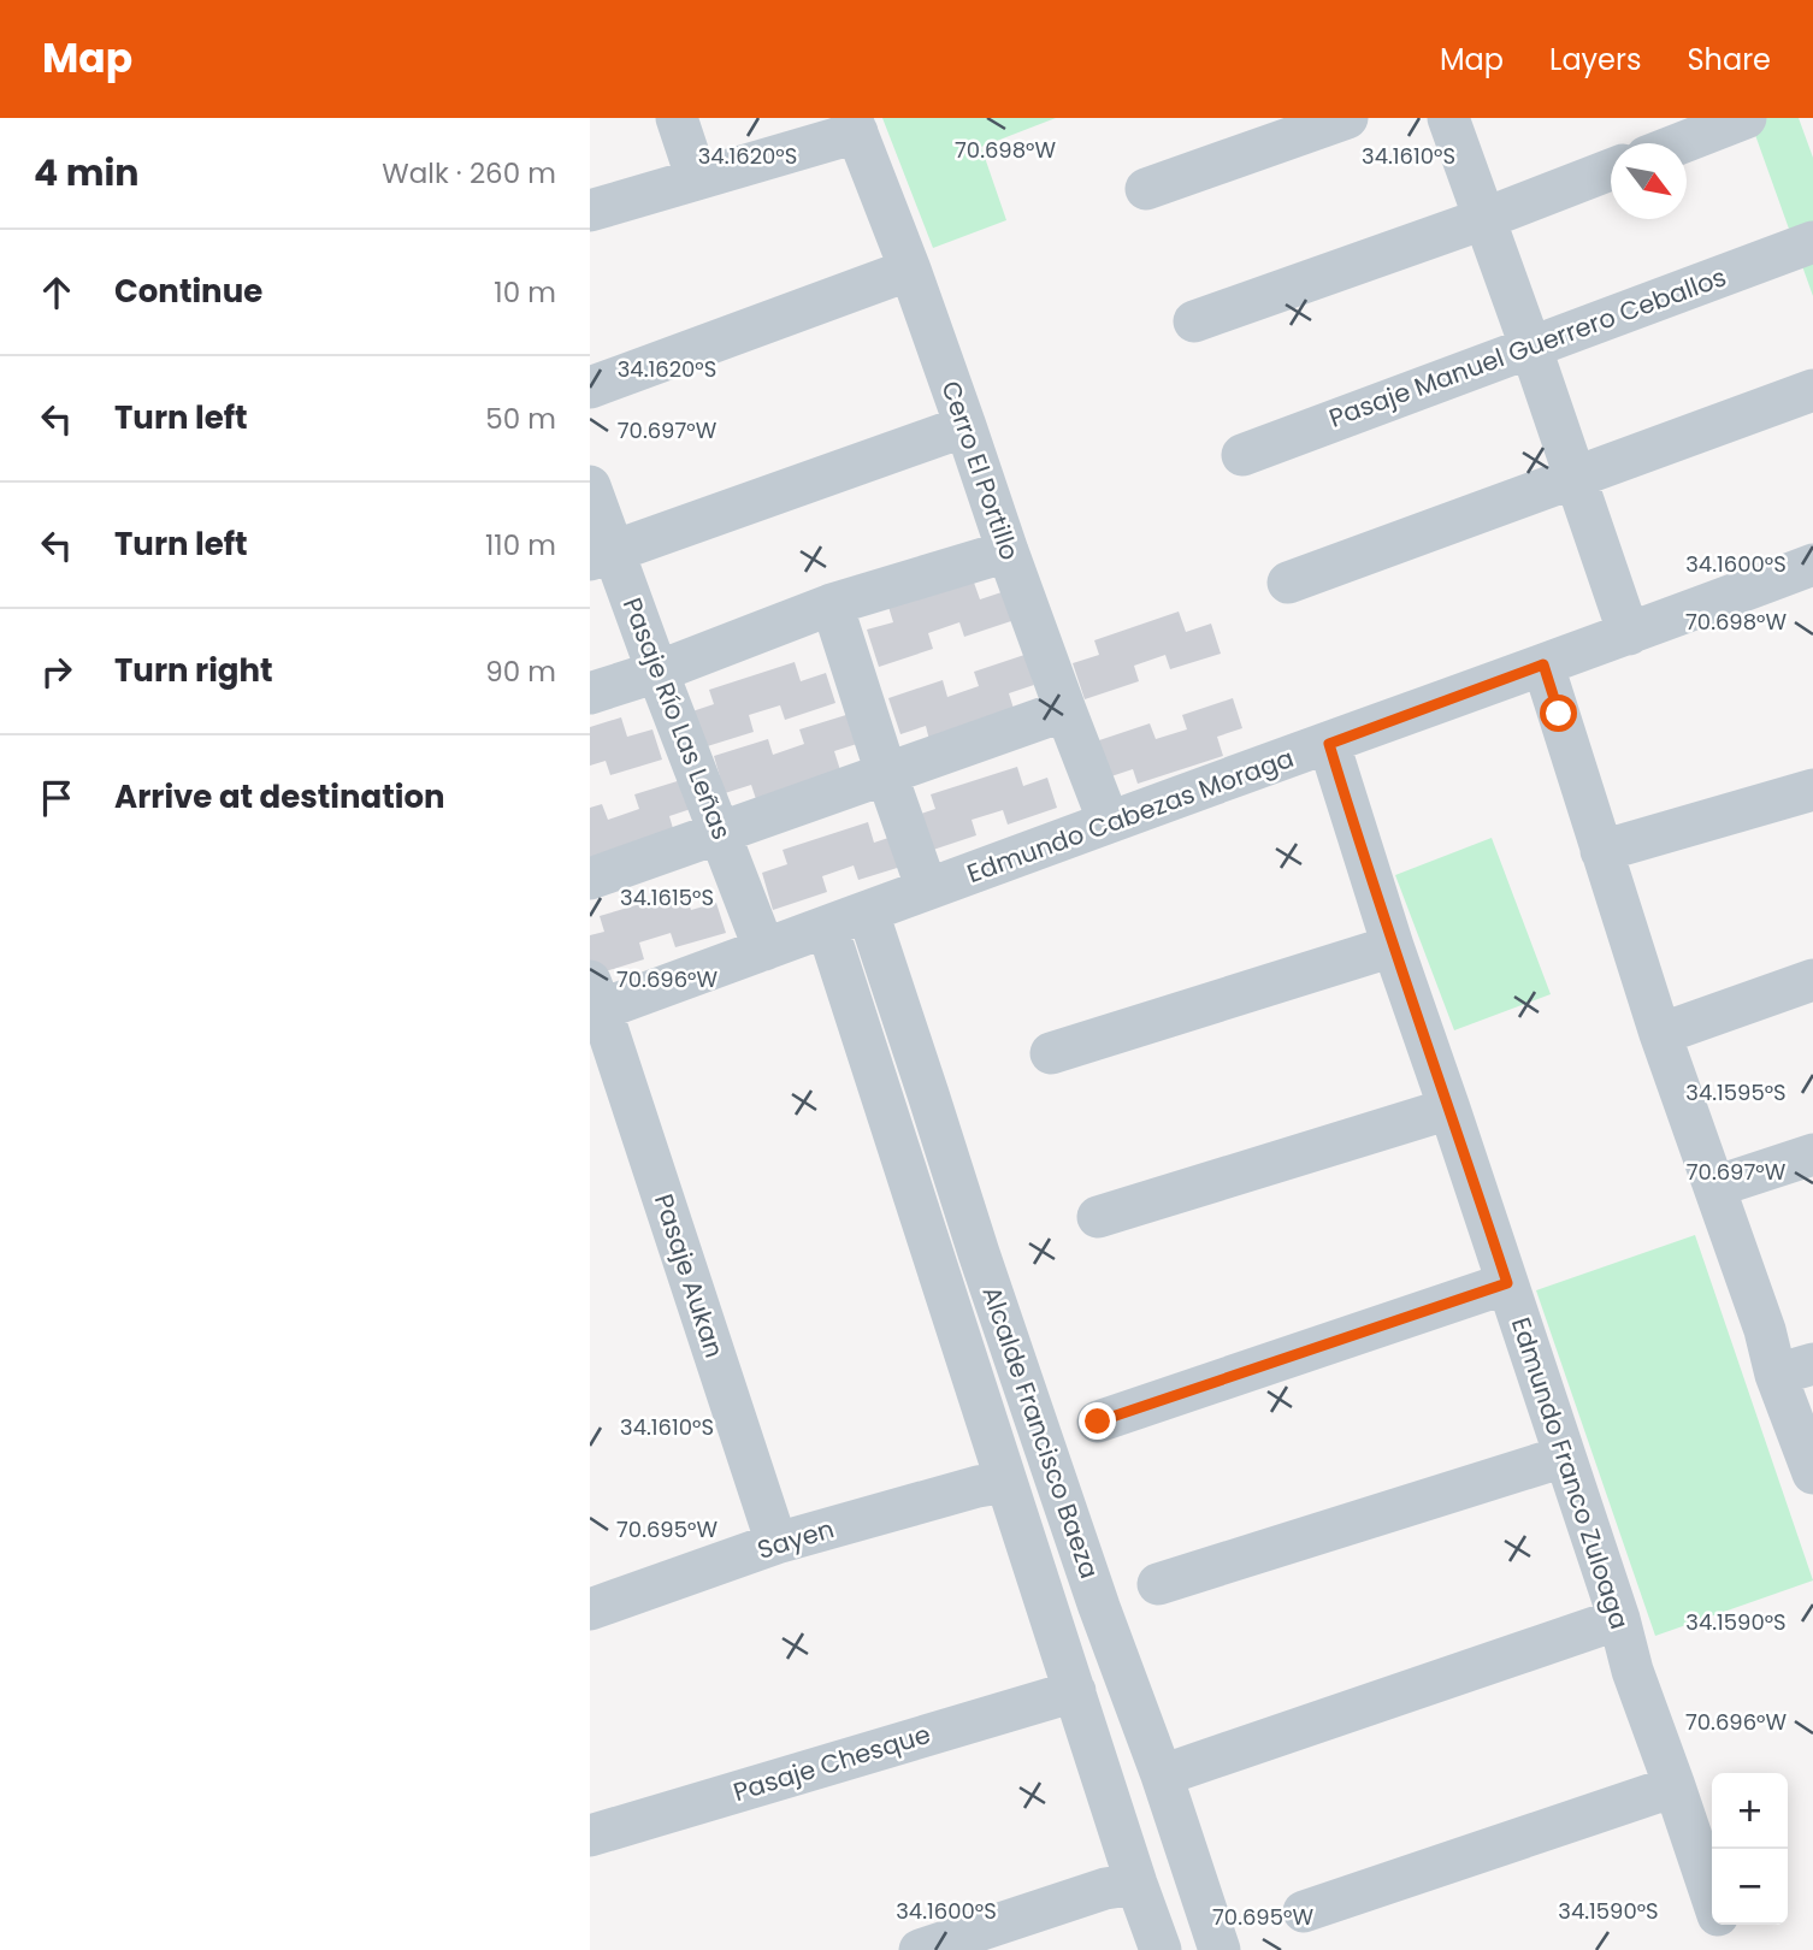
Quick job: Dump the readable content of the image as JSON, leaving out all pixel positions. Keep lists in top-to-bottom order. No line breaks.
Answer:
{"streets":{"street":["Pasaje Manuel Guerrero Ceballos","Cerro El Portillo","Pasaje Río Las Leñas","Edmundo Cabezas Moraga","Pasaje Aukan","Alcalde Francisco Baeza","Edmundo Franco Zuloaga","Sayen","Pasaje Chesque"]},"crossings":[["Cerro El Portillo","Edmundo Cabezas Moraga"],["Pasaje Río Las Leñas","Edmundo Cabezas Moraga"],["Edmundo Cabezas Moraga","Pasaje Aukan"],["Edmundo Cabezas Moraga","Alcalde Francisco Baeza"],["Edmundo Cabezas Moraga","Edmundo Franco Zuloaga"],["Pasaje Aukan","Sayen"],["Alcalde Francisco Baeza","Sayen"],["Alcalde Francisco Baeza","Pasaje Chesque"]],"north":"bottom right","page":{"header":"Map","nav":["Map","Layers","Share"],"heading":["4 min","Walk · 260 m"],"list":[["Continue","10 m"],["Turn left","50 m"],["Turn left","110 m"],["Turn right","90 m"],"Arrive at destination"],"map_buttons":["+","−"]},"coordinates":["70.698°W","34.1620°S","34.1610°S","70.697°W","34.1600°S","34.1615°S","70.696°W","34.1595°S","70.695°W","34.1590°S"]}
